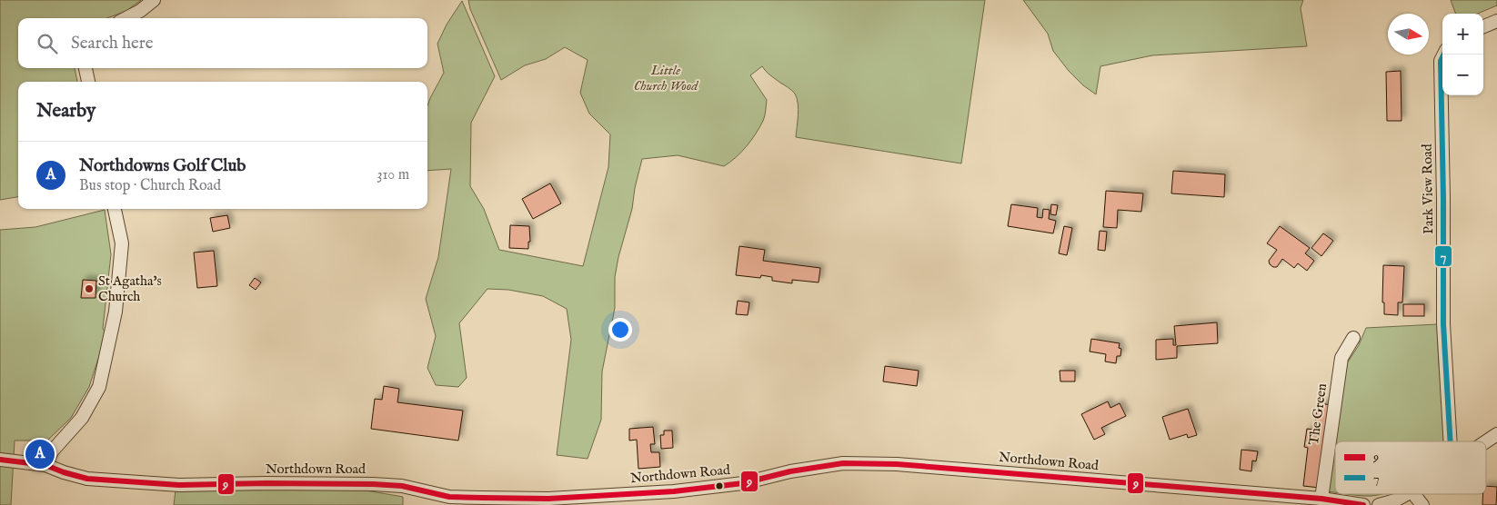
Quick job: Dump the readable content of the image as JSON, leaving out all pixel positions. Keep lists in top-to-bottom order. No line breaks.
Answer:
{"streets":{"street":["Park View Road","The Green","Northdown Road"]},"crossings":[["The Green","Northdown Road"]],"parks":["Little Church Wood"],"places":["St Agatha's Church"],"lines":["transit line 7","transit line 9"],"legend":["9","7"],"north":"right","page":{"map_buttons":["+","−"],"search":"Search here","heading":"Nearby","list":[{"mark":"A","name":"Northdowns Golf Club","note":"Bus stop · Church Road","value":"310 m"}],"pins":"A"}}
